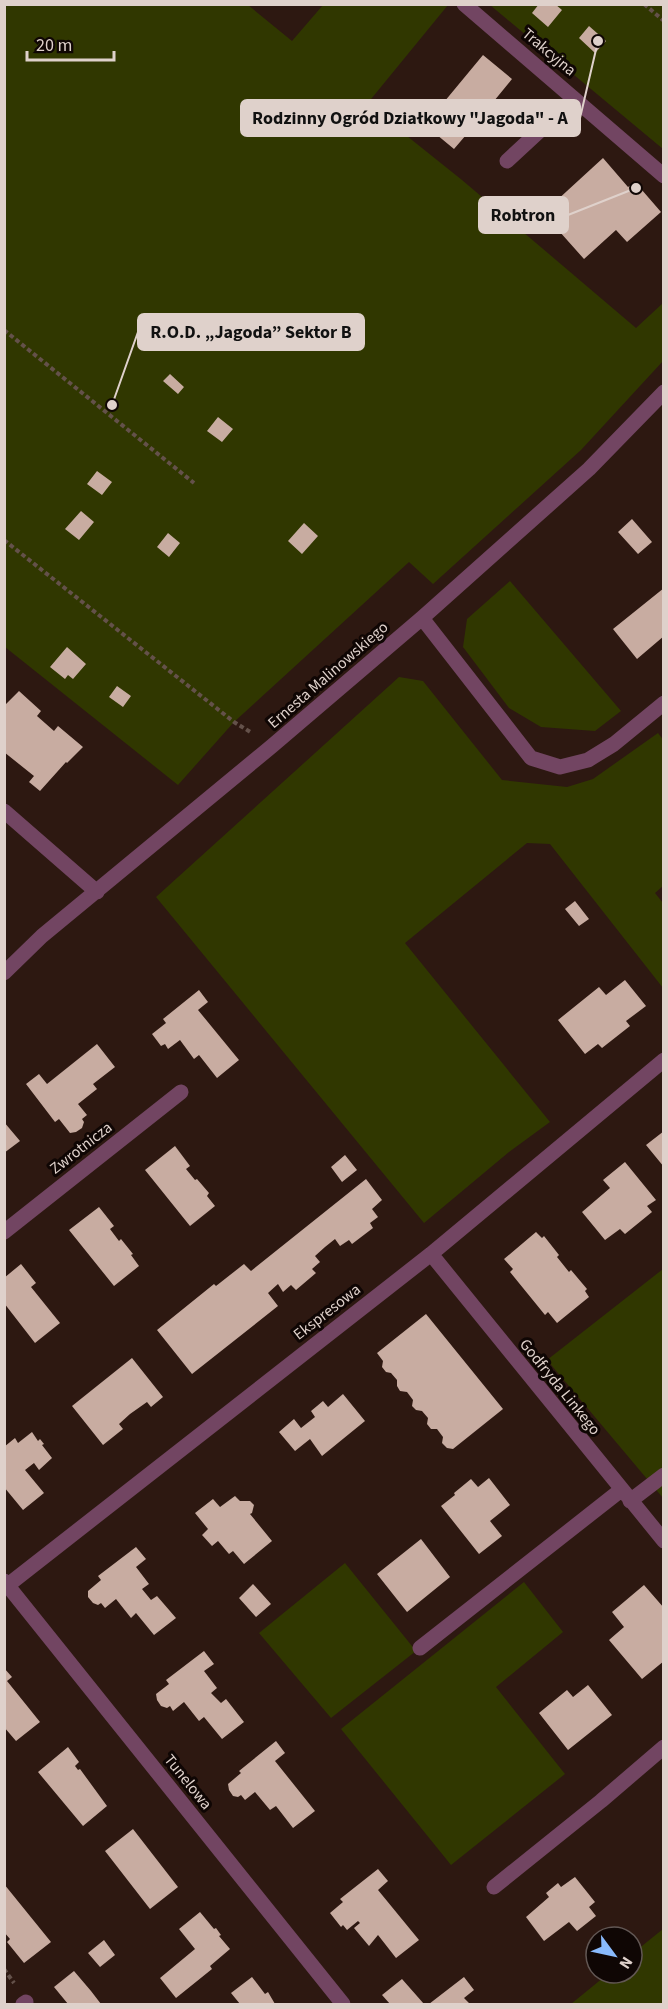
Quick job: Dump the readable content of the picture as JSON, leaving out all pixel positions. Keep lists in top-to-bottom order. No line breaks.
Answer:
{"streets":{"street":["Trakcyjna","Ernesta Malinowskiego","Zwrotnicza","Ekspresowa","Godfryda Linkego","Tunelowa"]},"crossings":[["Ekspresowa","Godfryda Linkego"],["Ekspresowa","Tunelowa"]],"places":["Rodzinny Ogród Działkowy \"Jagoda\" - A","Robtron","R.O.D. „Jagoda” Sektor B"],"scale_bar":"20 m","north":"bottom right"}
